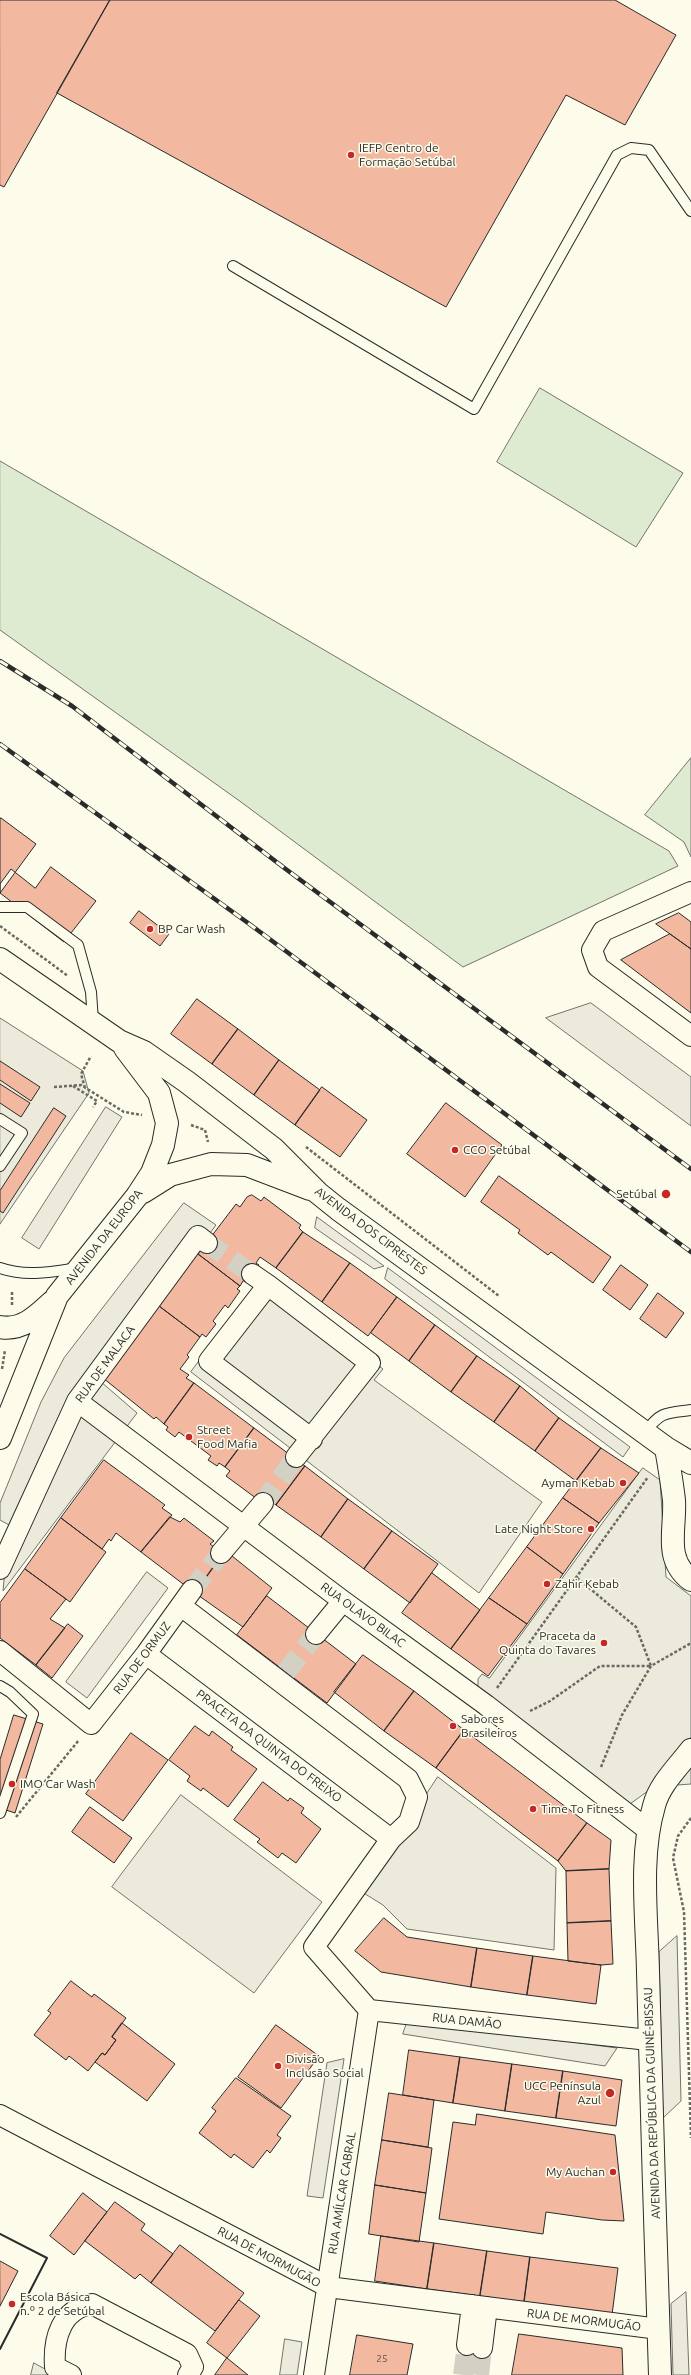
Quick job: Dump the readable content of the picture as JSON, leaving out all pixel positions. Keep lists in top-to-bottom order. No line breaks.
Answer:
{"streets":{"main road":["AVENIDA DOS CIPRESTES","AVENIDA DA EUROPA","AVENIDA DA REPÚBLICA DA GUINÉ-BISSAU"],"street":["RUA DE MALACA","RUA OLAVO BILAC","RUA DE ORMUZ","PRACETA DA QUINTA DO FREIXO","RUA DAMÃO","RUA AMÍLCAR CABRAL","RUA DE MORMUGÃO"]},"crossings":[["AVENIDA DOS CIPRESTES","AVENIDA DA EUROPA"],["RUA DE MALACA","RUA OLAVO BILAC"],["RUA OLAVO BILAC","AVENIDA DA REPÚBLICA DA GUINÉ-BISSAU"],["RUA DE ORMUZ","PRACETA DA QUINTA DO FREIXO"],["RUA DAMÃO","AVENIDA DA REPÚBLICA DA GUINÉ-BISSAU"],["RUA DAMÃO","RUA AMÍLCAR CABRAL"],["AVENIDA DA REPÚBLICA DA GUINÉ-BISSAU","RUA DE MORMUGÃO"],["RUA AMÍLCAR CABRAL","RUA DE MORMUGÃO"]],"places":["IEFP Centro de Formação Setúbal","BP Car Wash","CCO Setúbal","Setúbal","Street Food Mafia","Ayman Kebab","Late Night Store","Zahir Kebab","Praceta da Quinta do Tavares","Sabores Brasileiros","IMO Car Wash","Time To Fitness","Divisão Inclusão Social","UCC Península Azul","My Auchan","Escola Básica n.º 2 de Setúbal"],"house_numbers":["25"]}
